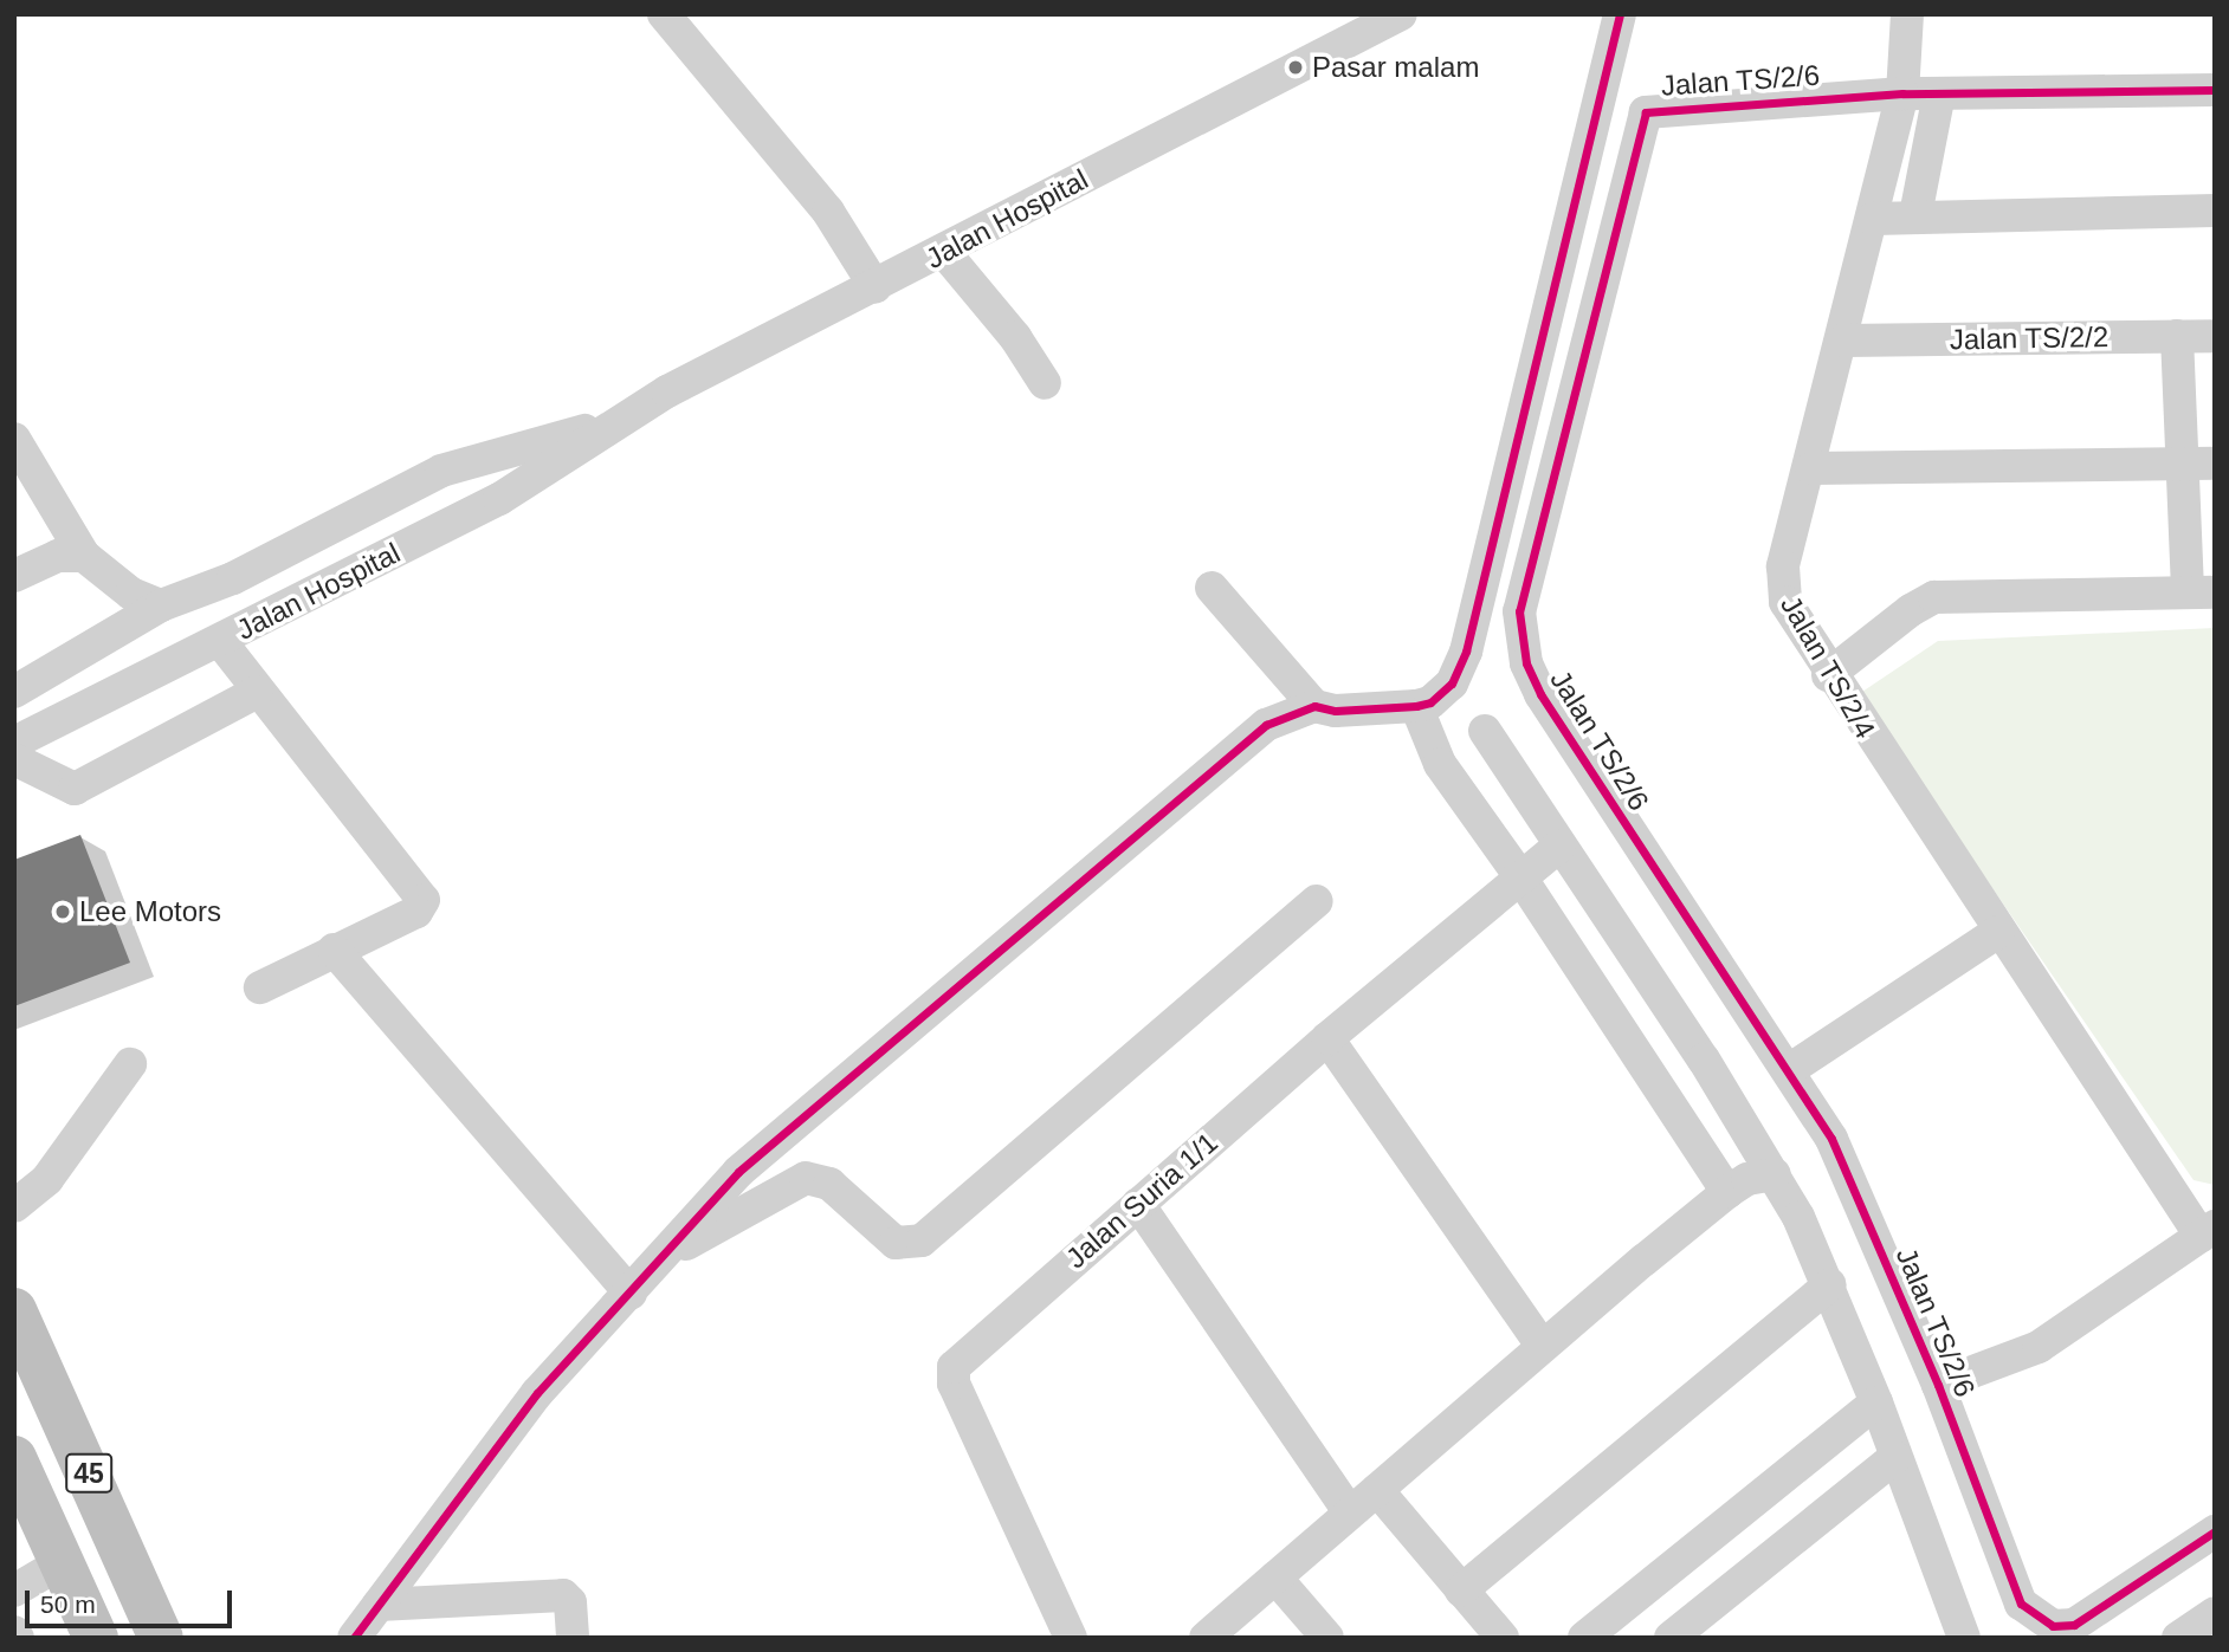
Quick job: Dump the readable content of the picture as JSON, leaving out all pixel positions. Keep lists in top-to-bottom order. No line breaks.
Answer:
{"streets":{"highway":["45"],"street":["Jalan TS/2/6","Jalan Hospital","Jalan TS/2/2","Jalan TS/2/4","Jalan Suria 1/1"]},"crossings":[["Jalan TS/2/6","Jalan TS/2/4"],["Jalan TS/2/2","Jalan TS/2/4"]],"places":["Pasar malam","Lee Motors"],"scale_bar":"50 m"}
